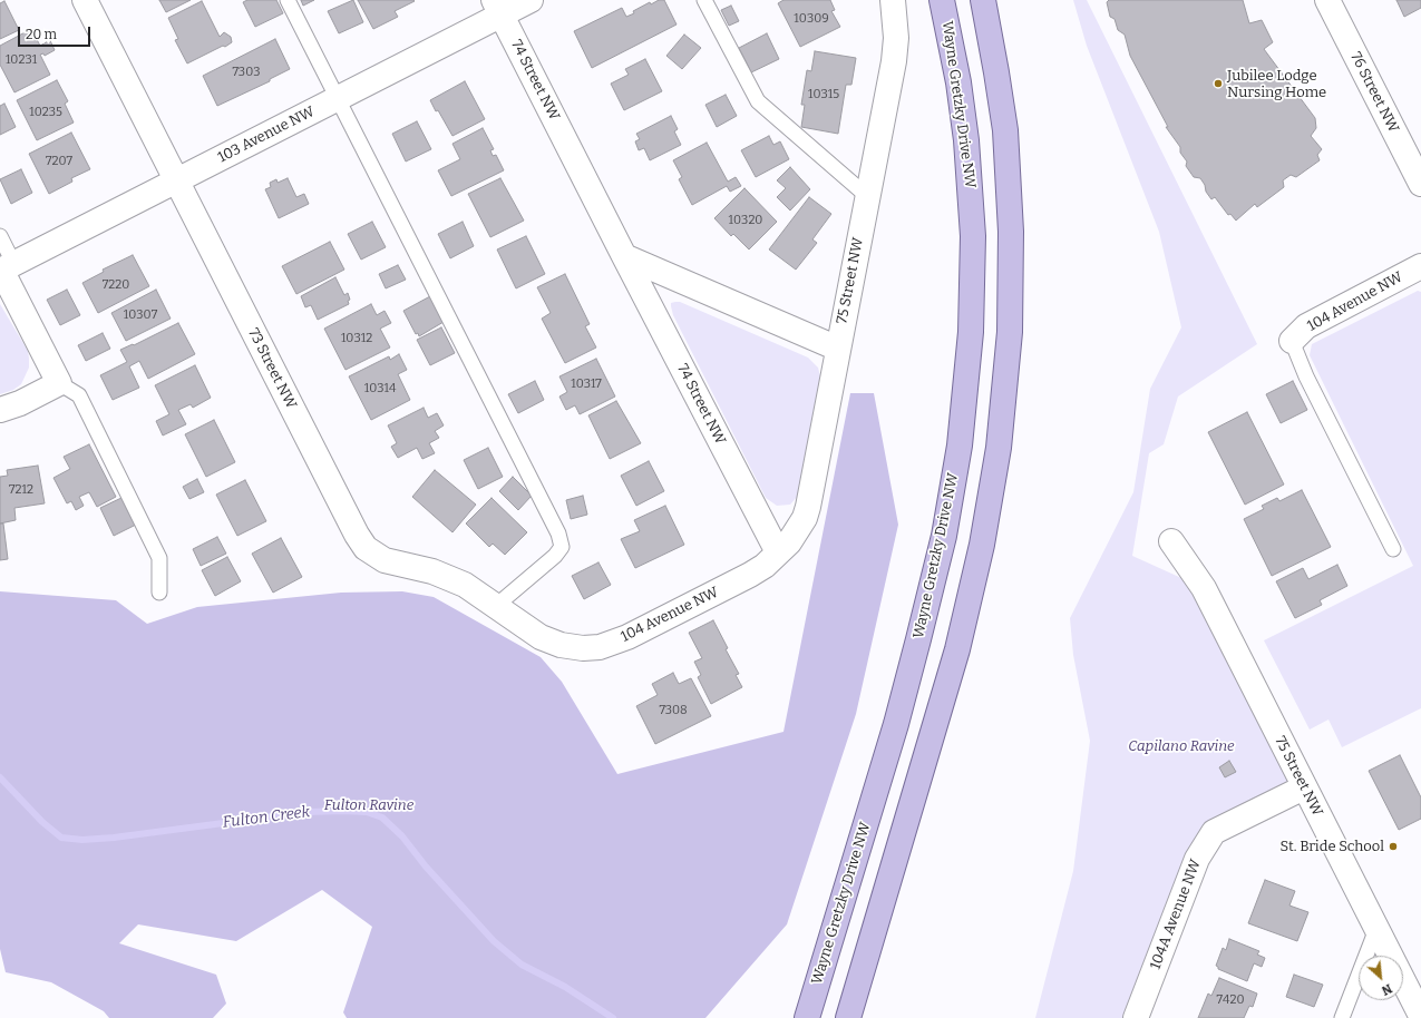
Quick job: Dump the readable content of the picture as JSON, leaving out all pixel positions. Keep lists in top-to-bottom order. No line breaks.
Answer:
{"streets":{"main road":["Wayne Gretzky Drive NW"],"street":["74 Street NW","76 Street NW","103 Avenue NW","75 Street NW","104 Avenue NW","73 Street NW","104A Avenue NW"]},"crossings":[["74 Street NW","103 Avenue NW"],["74 Street NW","75 Street NW"],["74 Street NW","104 Avenue NW"],["103 Avenue NW","73 Street NW"],["75 Street NW","104 Avenue NW"],["75 Street NW","104A Avenue NW"],["104 Avenue NW","73 Street NW"]],"water":["Fulton Creek"],"parks":["Capilano Ravine","Fulton Ravine"],"places":["Jubilee Lodge Nursing Home","St. Bride School"],"house_numbers":["10309","10231","7303","10315","10235","7207","10320","7220","10307","10312","10317","10314","7212","7308","7420"],"scale_bar":"20 m","north":"bottom right"}
